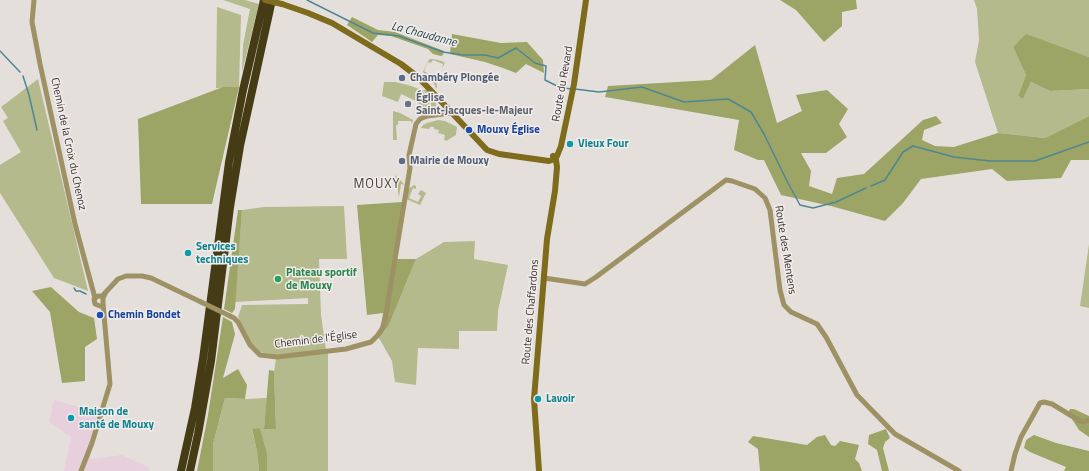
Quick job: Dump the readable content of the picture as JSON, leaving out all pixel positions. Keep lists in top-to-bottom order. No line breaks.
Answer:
{"streets":{"main road":["Route du Revard","Route des Chaffardons"],"street":["Chemin de la Croix du Chenoz","Route des Mentens","Chemin de l'Église"]},"crossings":[["Route du Revard","Route des Chaffardons"],["Chemin de la Croix du Chenoz","Chemin de l'Église"],["Route des Mentens","Route des Chaffardons"]],"districts":["MOUXY"],"water":["La Chaudanne"],"places":["Chambéry Plongée","Église Saint-Jacques-le-Majeur","Mouxy Église","Vieux Four","Mairie de Mouxy","Services techniques","Plateau sportif de Mouxy","Chemin Bondet","Lavoir","Maison de santé de Mouxy"]}
